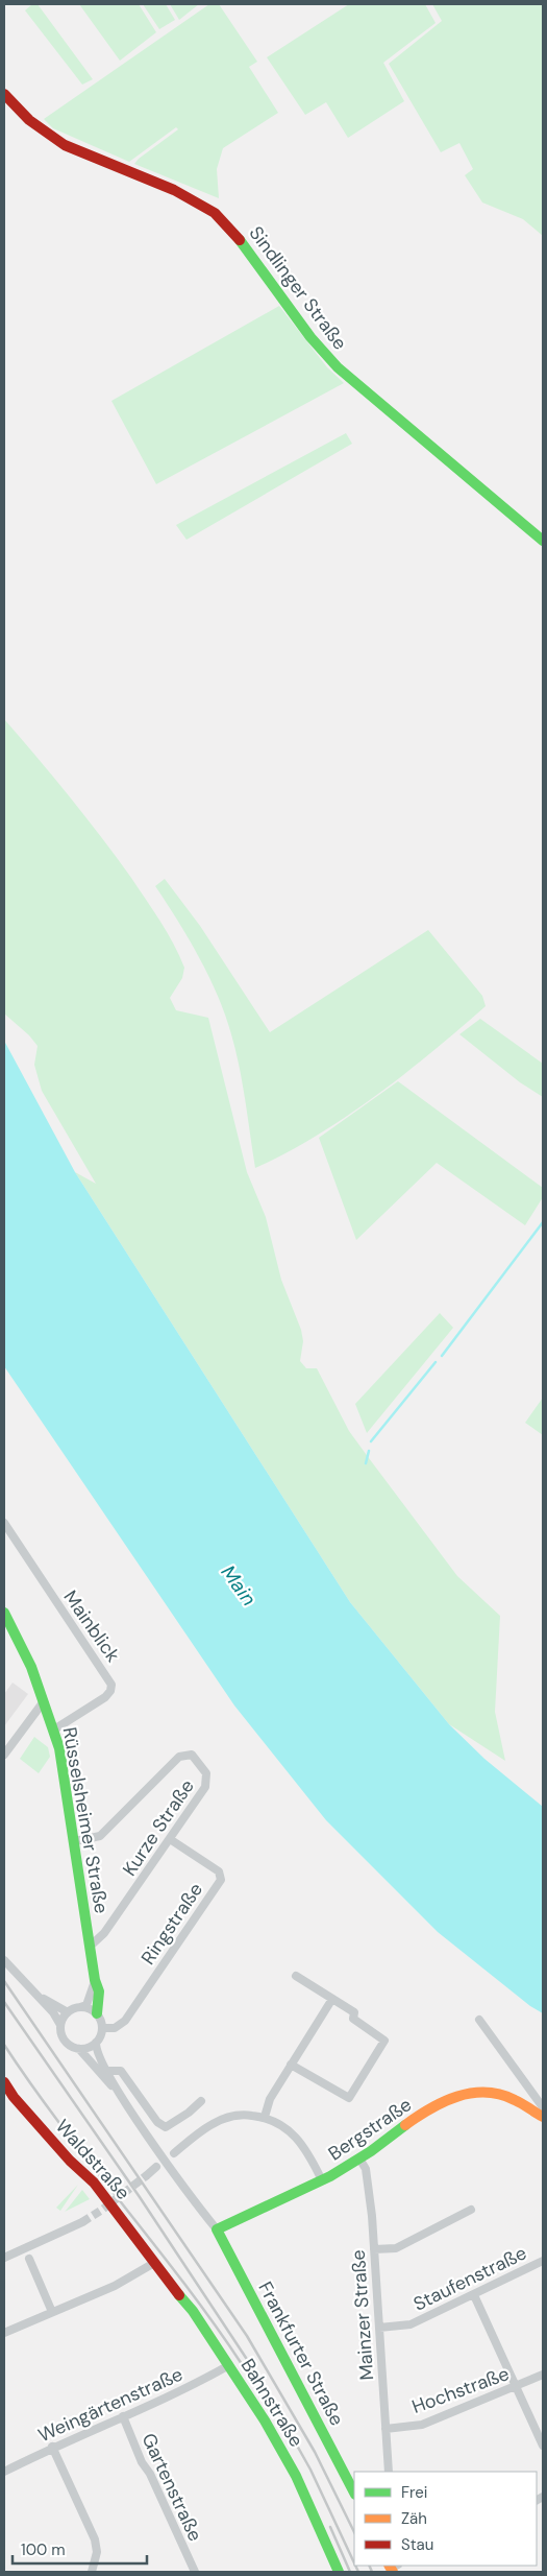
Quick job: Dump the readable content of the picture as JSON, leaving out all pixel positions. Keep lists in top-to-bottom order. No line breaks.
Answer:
{"streets":{"street":["Sindlinger Straße","Mainblick","Rüsselsheimer Straße","Kurze Straße","Ringstraße","Bergstraße","Waldstraße","Staufenstraße","Mainzer Straße","Frankfurter Straße","Hochstraße","Bahnstraße","Weingärtenstraße","Gartenstraße"]},"crossings":[["Mainblick","Rüsselsheimer Straße"],["Rüsselsheimer Straße","Kurze Straße"],["Rüsselsheimer Straße","Ringstraße"],["Kurze Straße","Ringstraße"],["Bergstraße","Mainzer Straße"],["Bergstraße","Frankfurter Straße"],["Waldstraße","Bahnstraße"],["Staufenstraße","Mainzer Straße"],["Mainzer Straße","Hochstraße"],["Bahnstraße","Weingärtenstraße"],["Weingärtenstraße","Gartenstraße"]],"water":["Main"],"legend":["Frei","Zäh","Stau"],"scale_bar":"100 m"}
